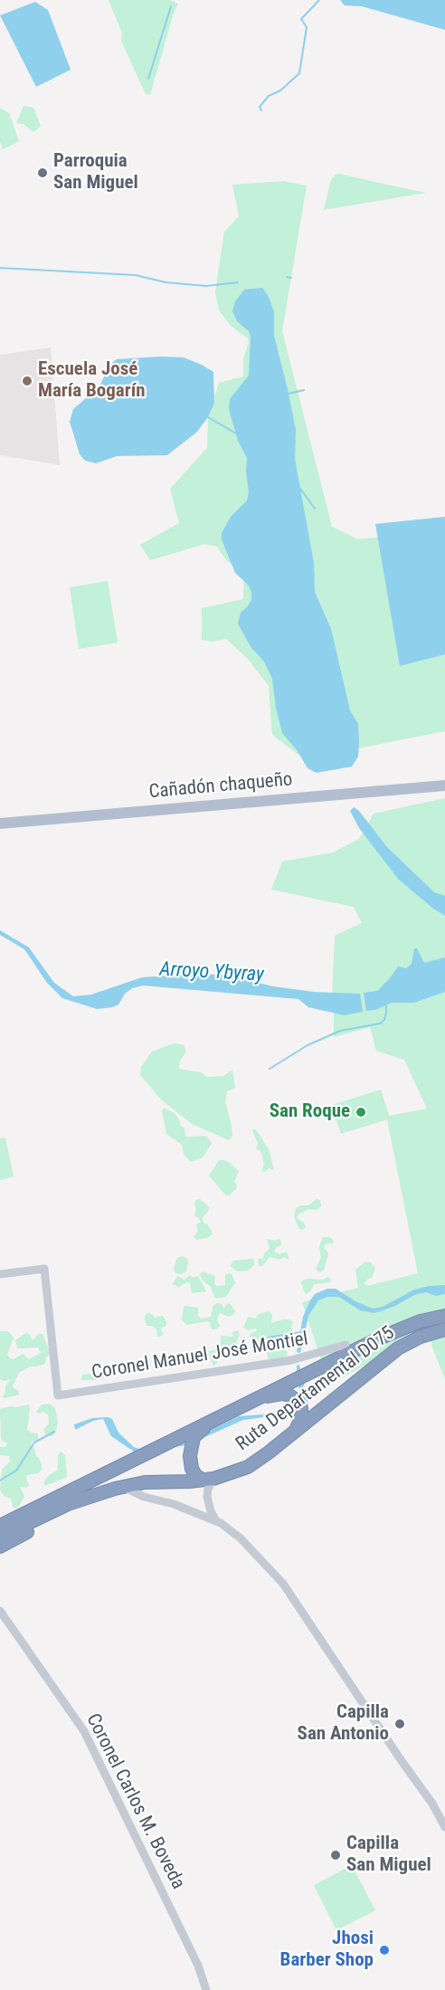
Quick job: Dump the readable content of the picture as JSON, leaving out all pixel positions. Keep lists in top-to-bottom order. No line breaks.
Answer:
{"streets":{"highway":["Ruta Departamental D075"],"main road":["Cañadón chaqueño"],"street":["Coronel Manuel José Montiel","Coronel Carlos M. Boveda"]},"water":["Arroyo Ybyray"],"places":["Parroquia San Miguel","Escuela José María Bogarín","San Roque","Capilla San Antonio","Capilla San Miguel","Jhosi Barber Shop"]}
